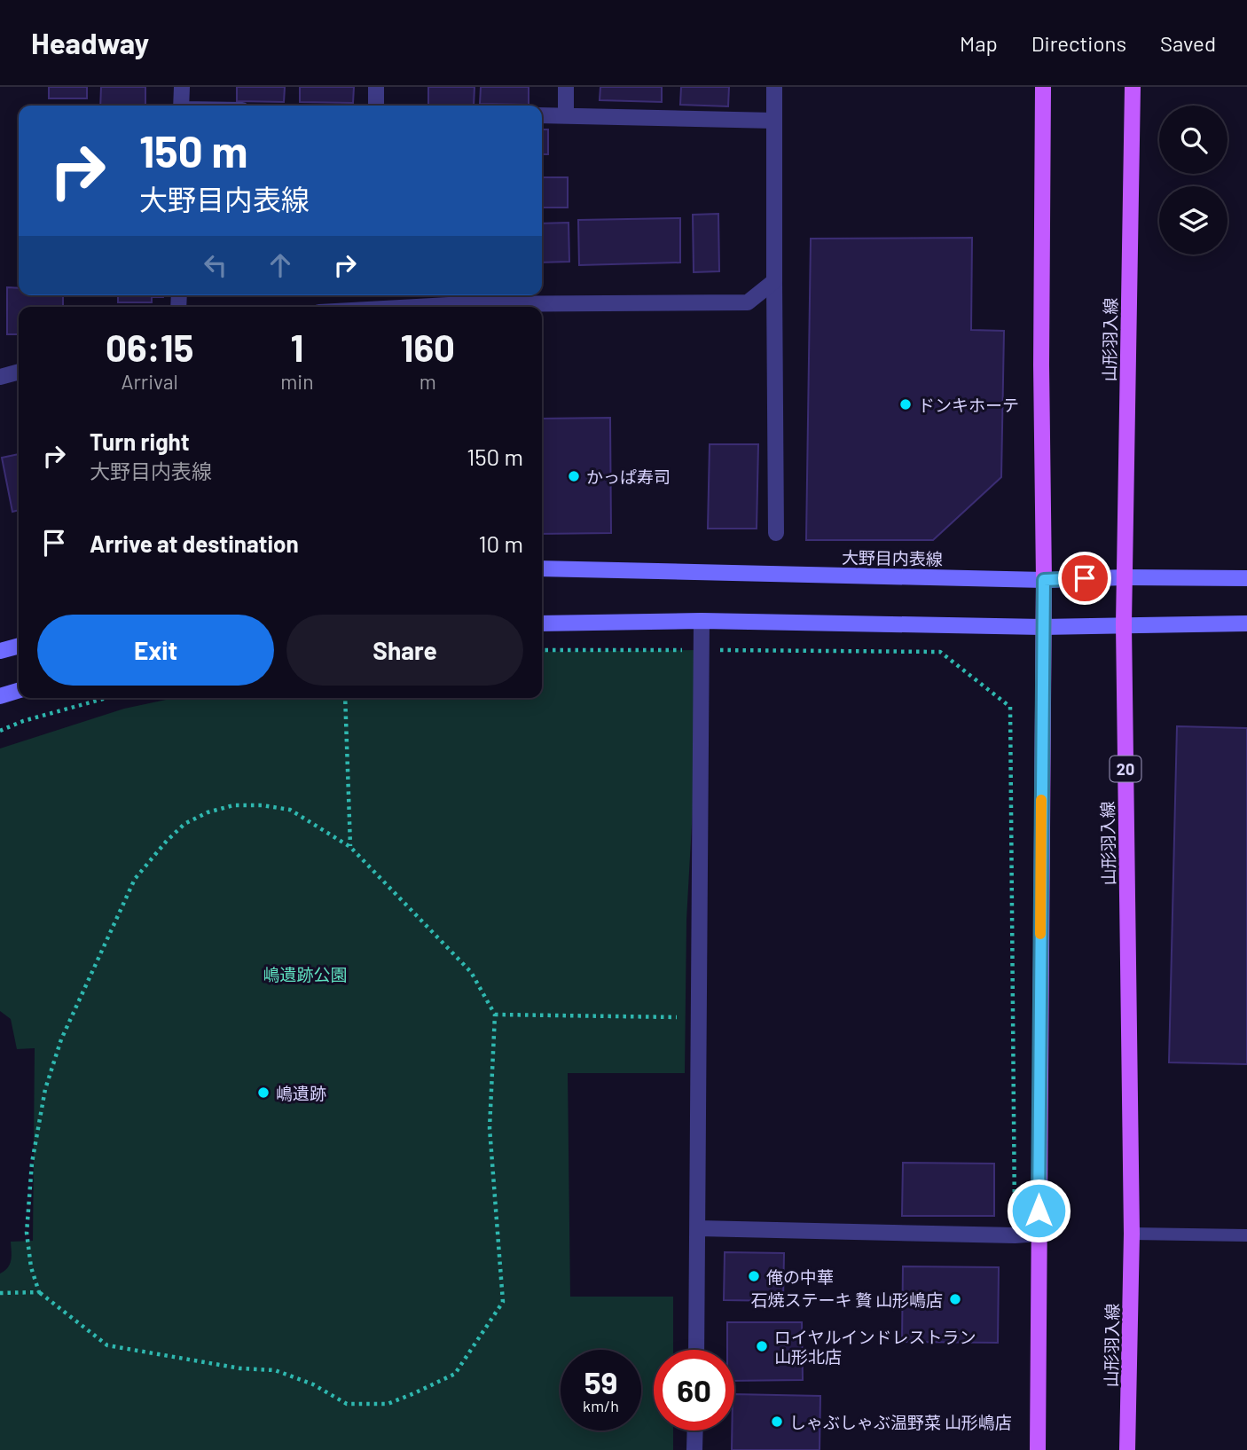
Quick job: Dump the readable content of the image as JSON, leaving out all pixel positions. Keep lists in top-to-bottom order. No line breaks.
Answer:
{"streets":{"main road":["山形羽入線","大野目内表線","20"]},"crossings":[["山形羽入線","大野目内表線"]],"parks":["嶋遺跡公園"],"places":["ドンキホーテ","かっぱ寿司","嶋遺跡","俺の中華","石焼ステーキ 贅 山形嶋店","ロイヤルインドレストラン 山形北店","しゃぶしゃぶ温野菜 山形嶋店"],"page":{"header":"Headway","nav":["Map","Directions","Saved"],"turn":["150 m","大野目内表線"],"eta":["06:15","Arrival","1","min","160","m"],"list":[{"name":"Turn right","note":"大野目内表線","value":"150 m"},{"name":"Arrive at destination","value":"10 m"}],"buttons":["Exit","Share"],"speed":"59 km/h","limit":"60"}}
